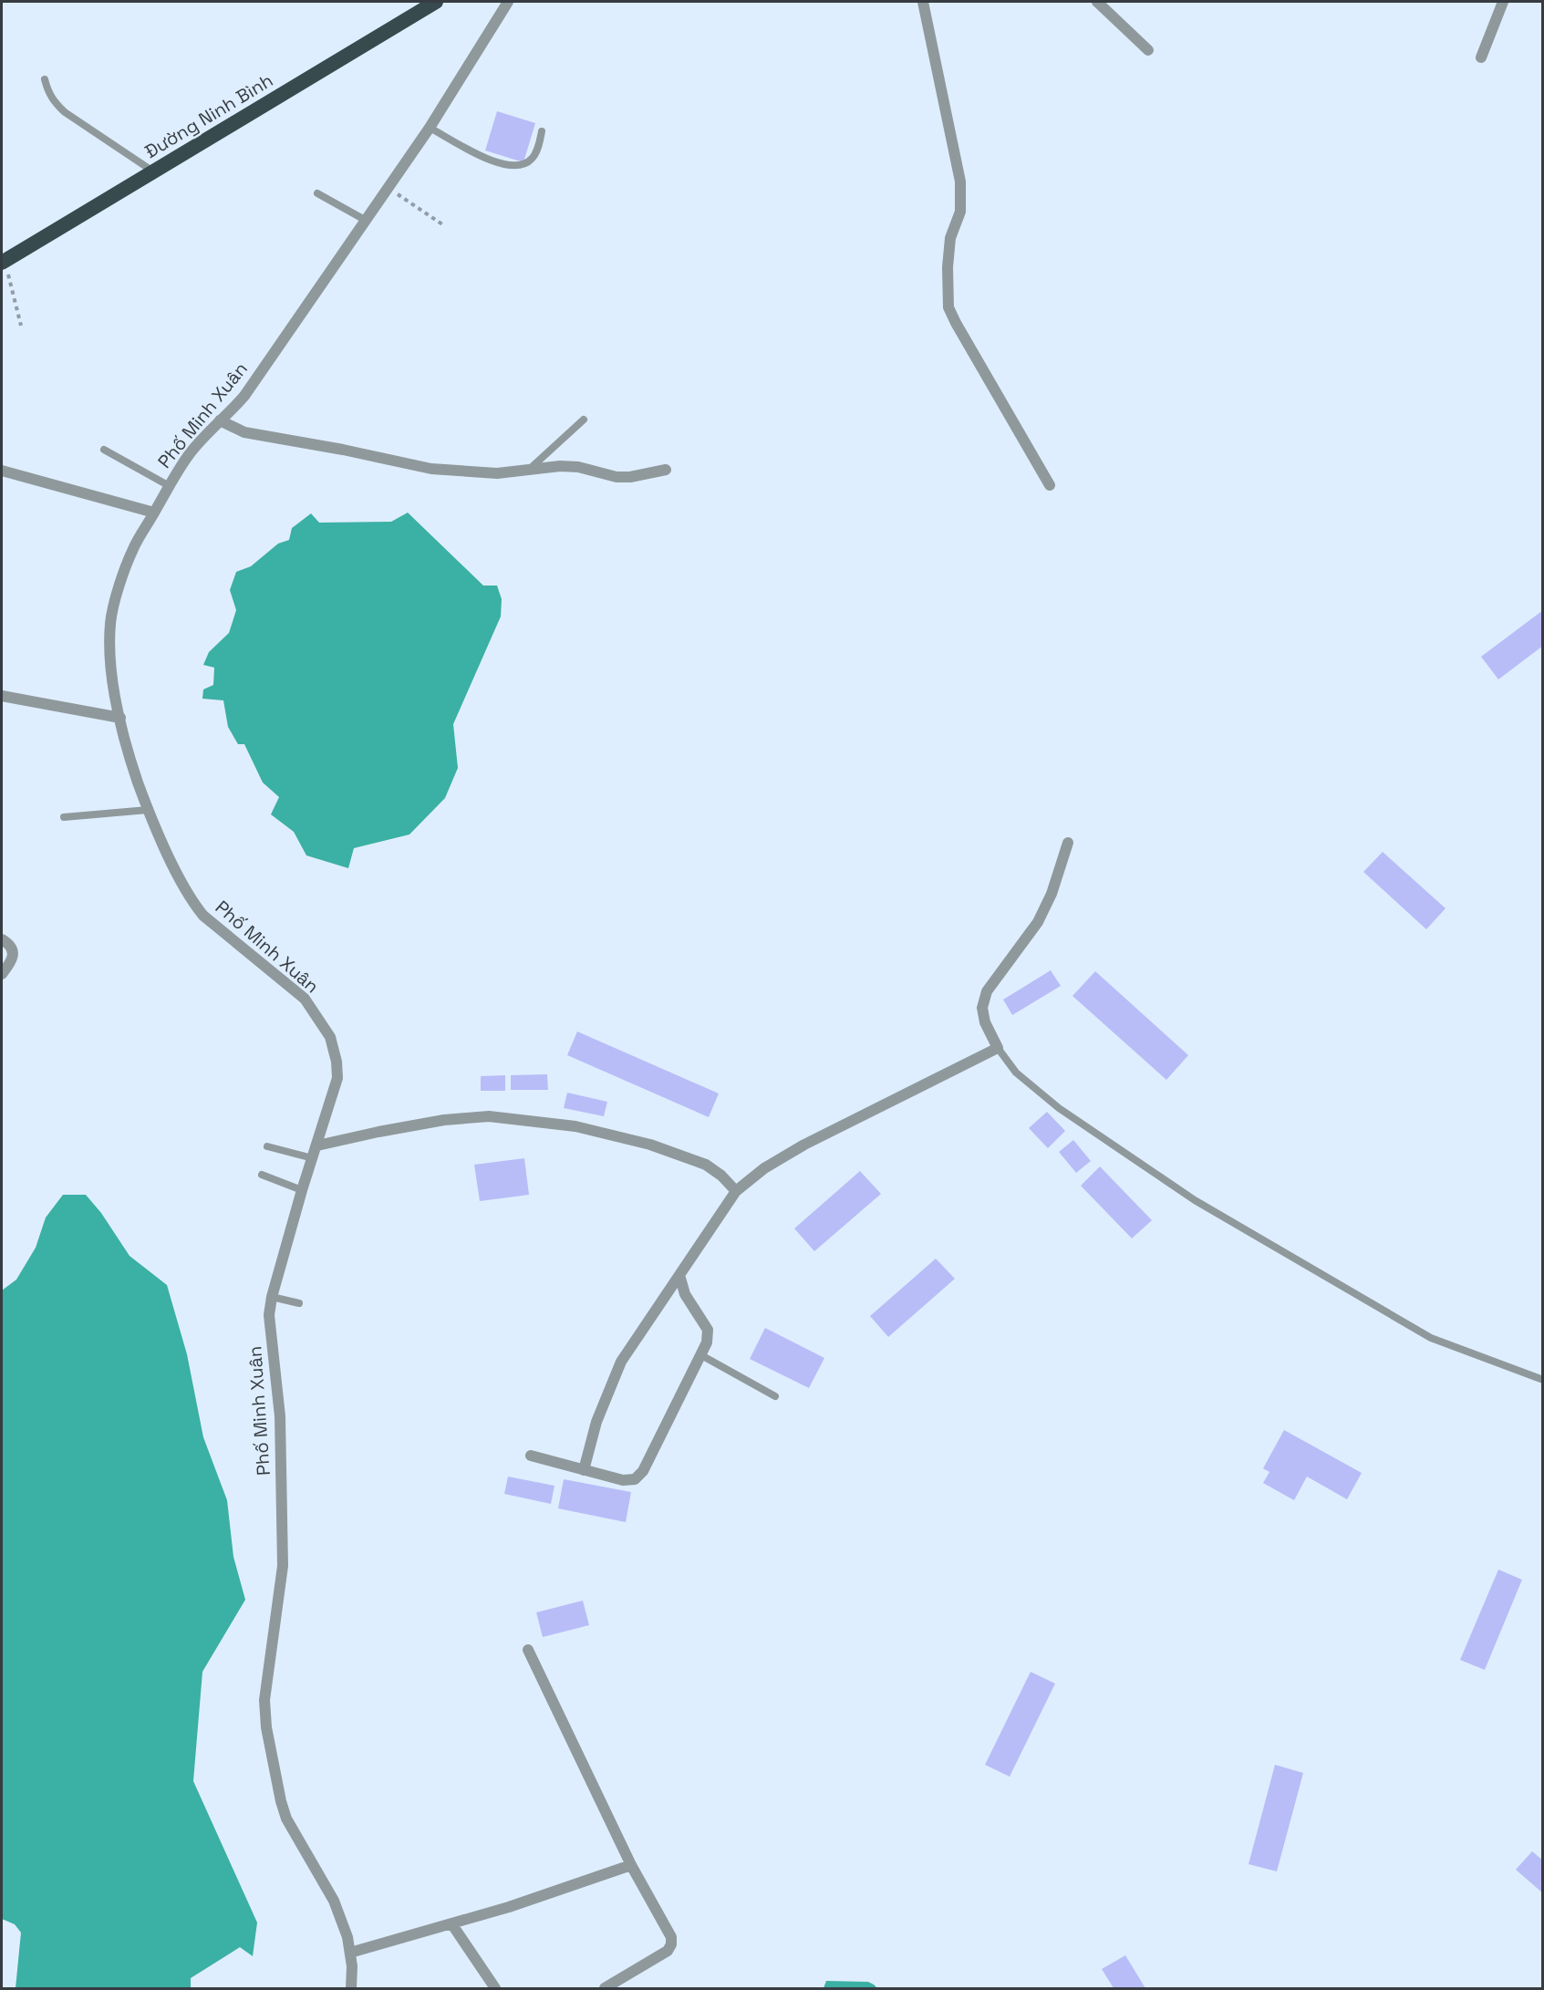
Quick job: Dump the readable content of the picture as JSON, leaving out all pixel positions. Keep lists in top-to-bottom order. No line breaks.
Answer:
{"streets":{"highway":["Đường Ninh Bình"],"street":["Phố Minh Xuân"]}}
